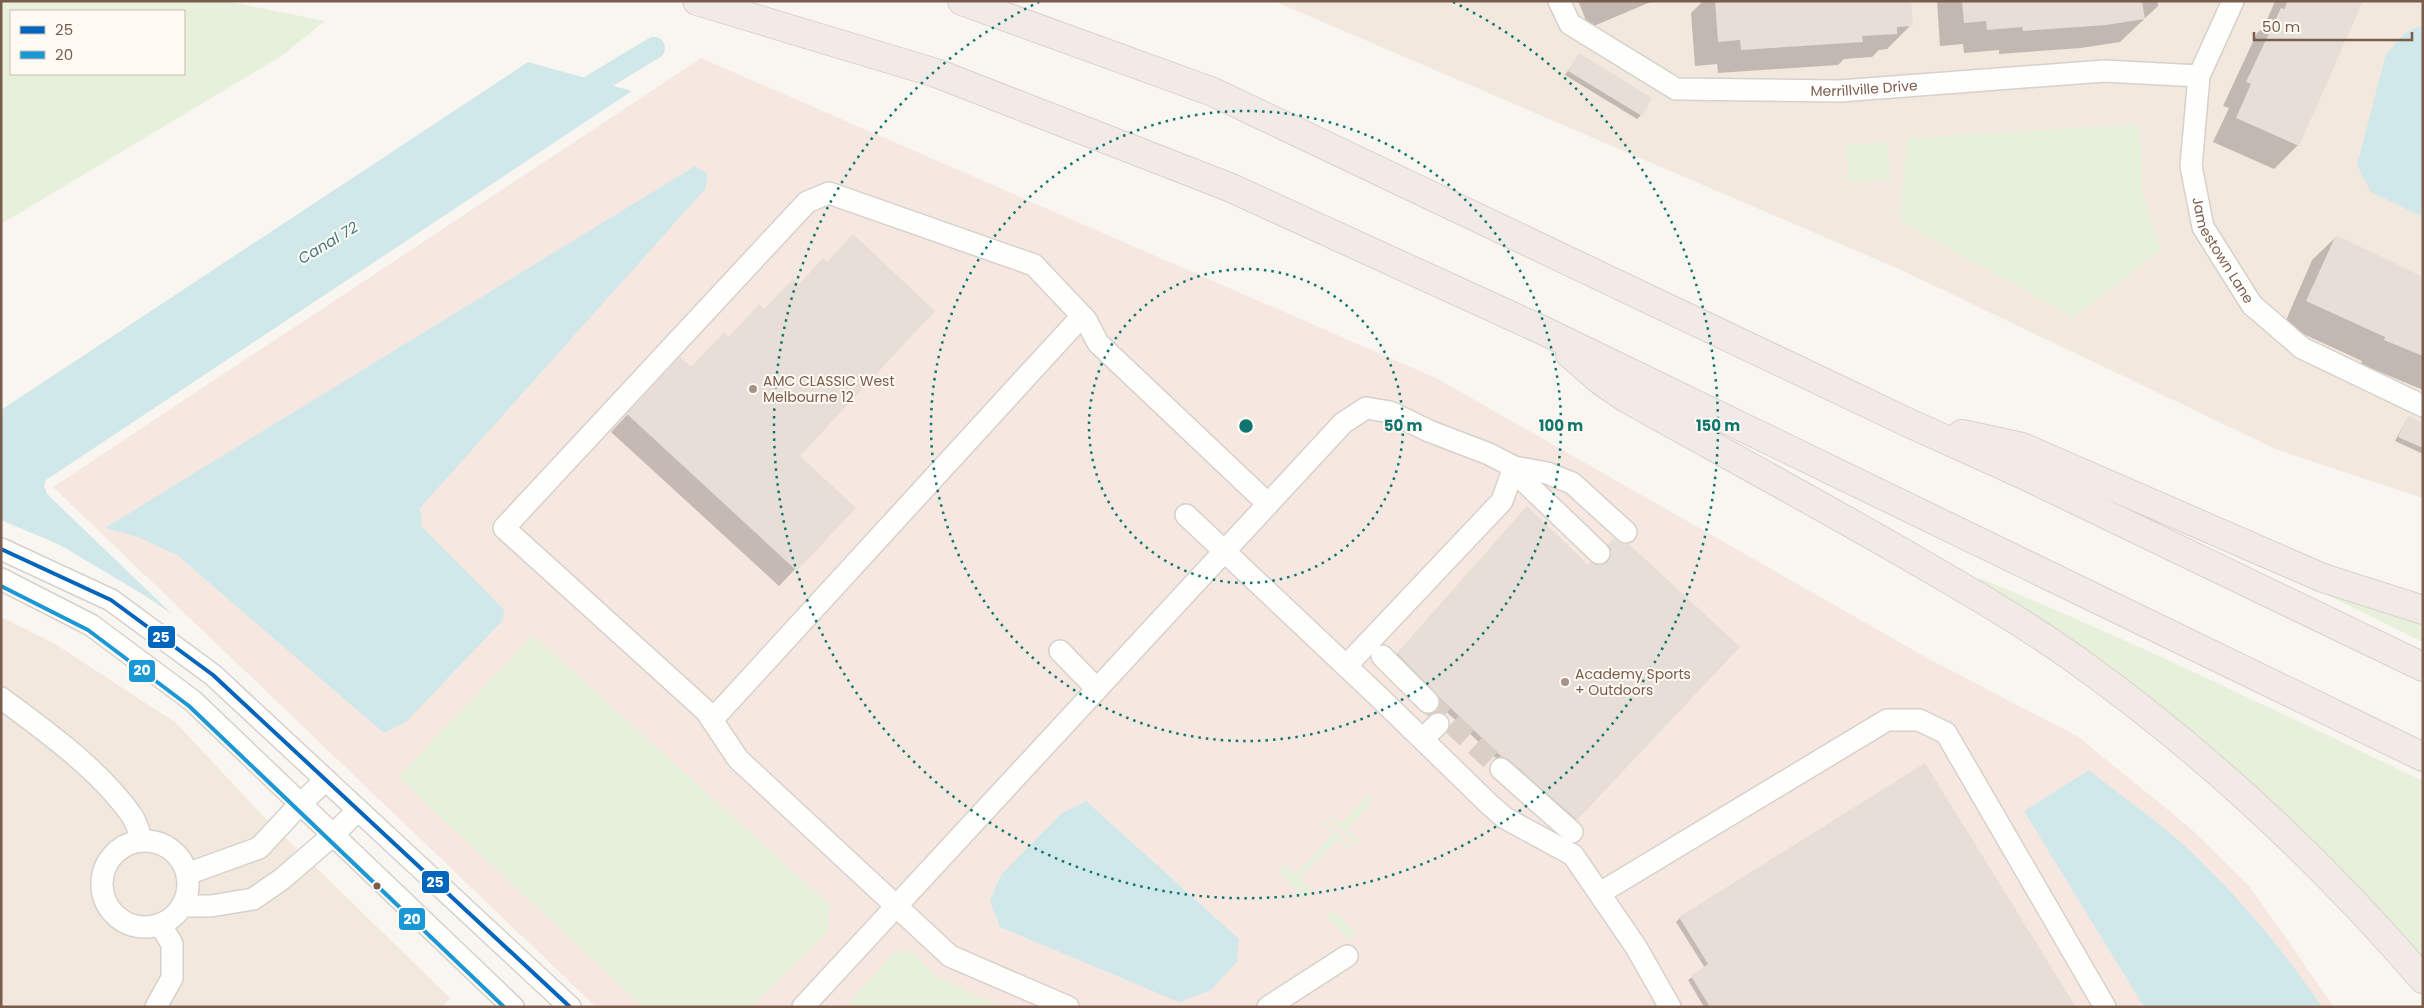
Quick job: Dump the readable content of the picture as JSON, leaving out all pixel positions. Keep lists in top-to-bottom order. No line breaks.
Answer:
{"streets":{"street":["Merrillville Drive","Jamestown Lane"]},"crossings":[["Merrillville Drive","Jamestown Lane"]],"water":["Canal 72"],"places":["AMC CLASSIC West Melbourne 12","Academy Sports + Outdoors"],"lines":["transit line 25","transit line 20"],"legend":["25","20"],"scale_bar":"50 m","rings":["50 m","100 m","150 m"]}
